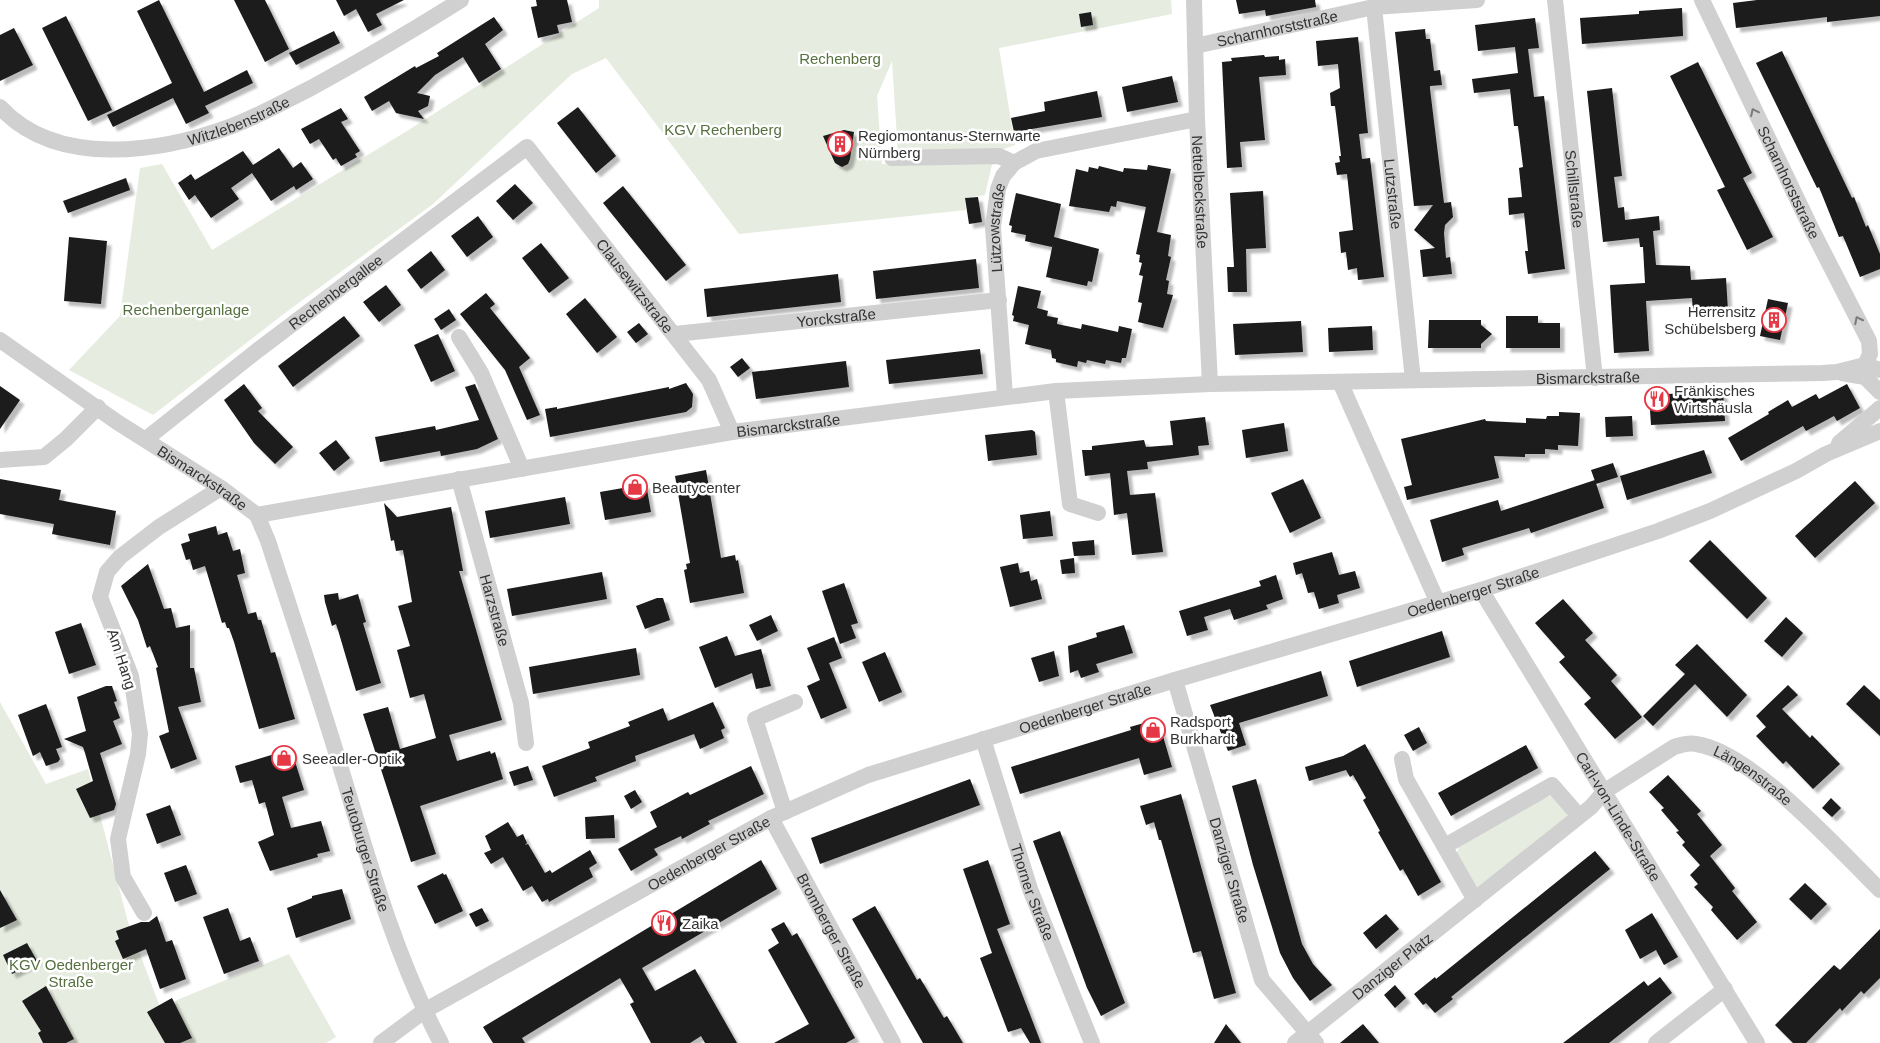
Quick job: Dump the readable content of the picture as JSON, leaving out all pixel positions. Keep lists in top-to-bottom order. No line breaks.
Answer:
{"streets":{"street":["Scharnhorststraße","Witzlebenstraße","Schillstraße","Nettelbeckstraße","Lutzstraße","Lützowstraße","Clausewitzstraße","Rechenbergallee","Yorckstraße","Bismarckstraße","Oedenberger Straße","Harzstraße","Am Hang","Längenstraße","Carl-von-Linde-Straße","Teutoburger Straße","Danziger Straße","Thorner Straße","Bromberger Straße","Danziger Platz"]},"crossings":[["Scharnhorststraße","Nettelbeckstraße"],["Scharnhorststraße","Lutzstraße"],["Scharnhorststraße","Bismarckstraße"],["Schillstraße","Bismarckstraße"],["Nettelbeckstraße","Lützowstraße"],["Nettelbeckstraße","Bismarckstraße"],["Lutzstraße","Bismarckstraße"],["Lützowstraße","Yorckstraße"],["Lützowstraße","Bismarckstraße"],["Clausewitzstraße","Rechenbergallee"],["Clausewitzstraße","Yorckstraße"],["Clausewitzstraße","Bismarckstraße"],["Rechenbergallee","Bismarckstraße"],["Bismarckstraße","Harzstraße"],["Bismarckstraße","Am Hang"],["Bismarckstraße","Teutoburger Straße"],["Oedenberger Straße","Carl-von-Linde-Straße"],["Oedenberger Straße","Teutoburger Straße"],["Oedenberger Straße","Danziger Straße"],["Oedenberger Straße","Thorner Straße"],["Oedenberger Straße","Bromberger Straße"],["Längenstraße","Carl-von-Linde-Straße"],["Längenstraße","Danziger Platz"],["Carl-von-Linde-Straße","Danziger Platz"],["Danziger Straße","Danziger Platz"]],"one_way":["Scharnhorststraße"],"parks":["Rechenberg","KGV Rechenberg","Rechenberganlage","KGV Oedenberger Straße"],"places":{"building":["Regiomontanus-Sternwarte Nürnberg","Herrensitz Schübelsberg"],"restaurant":["Fränkisches Wirtshäusla","Zaika"],"shop":["Beautycenter","Radsport Burkhardt","Seeadler-Optik"]}}
